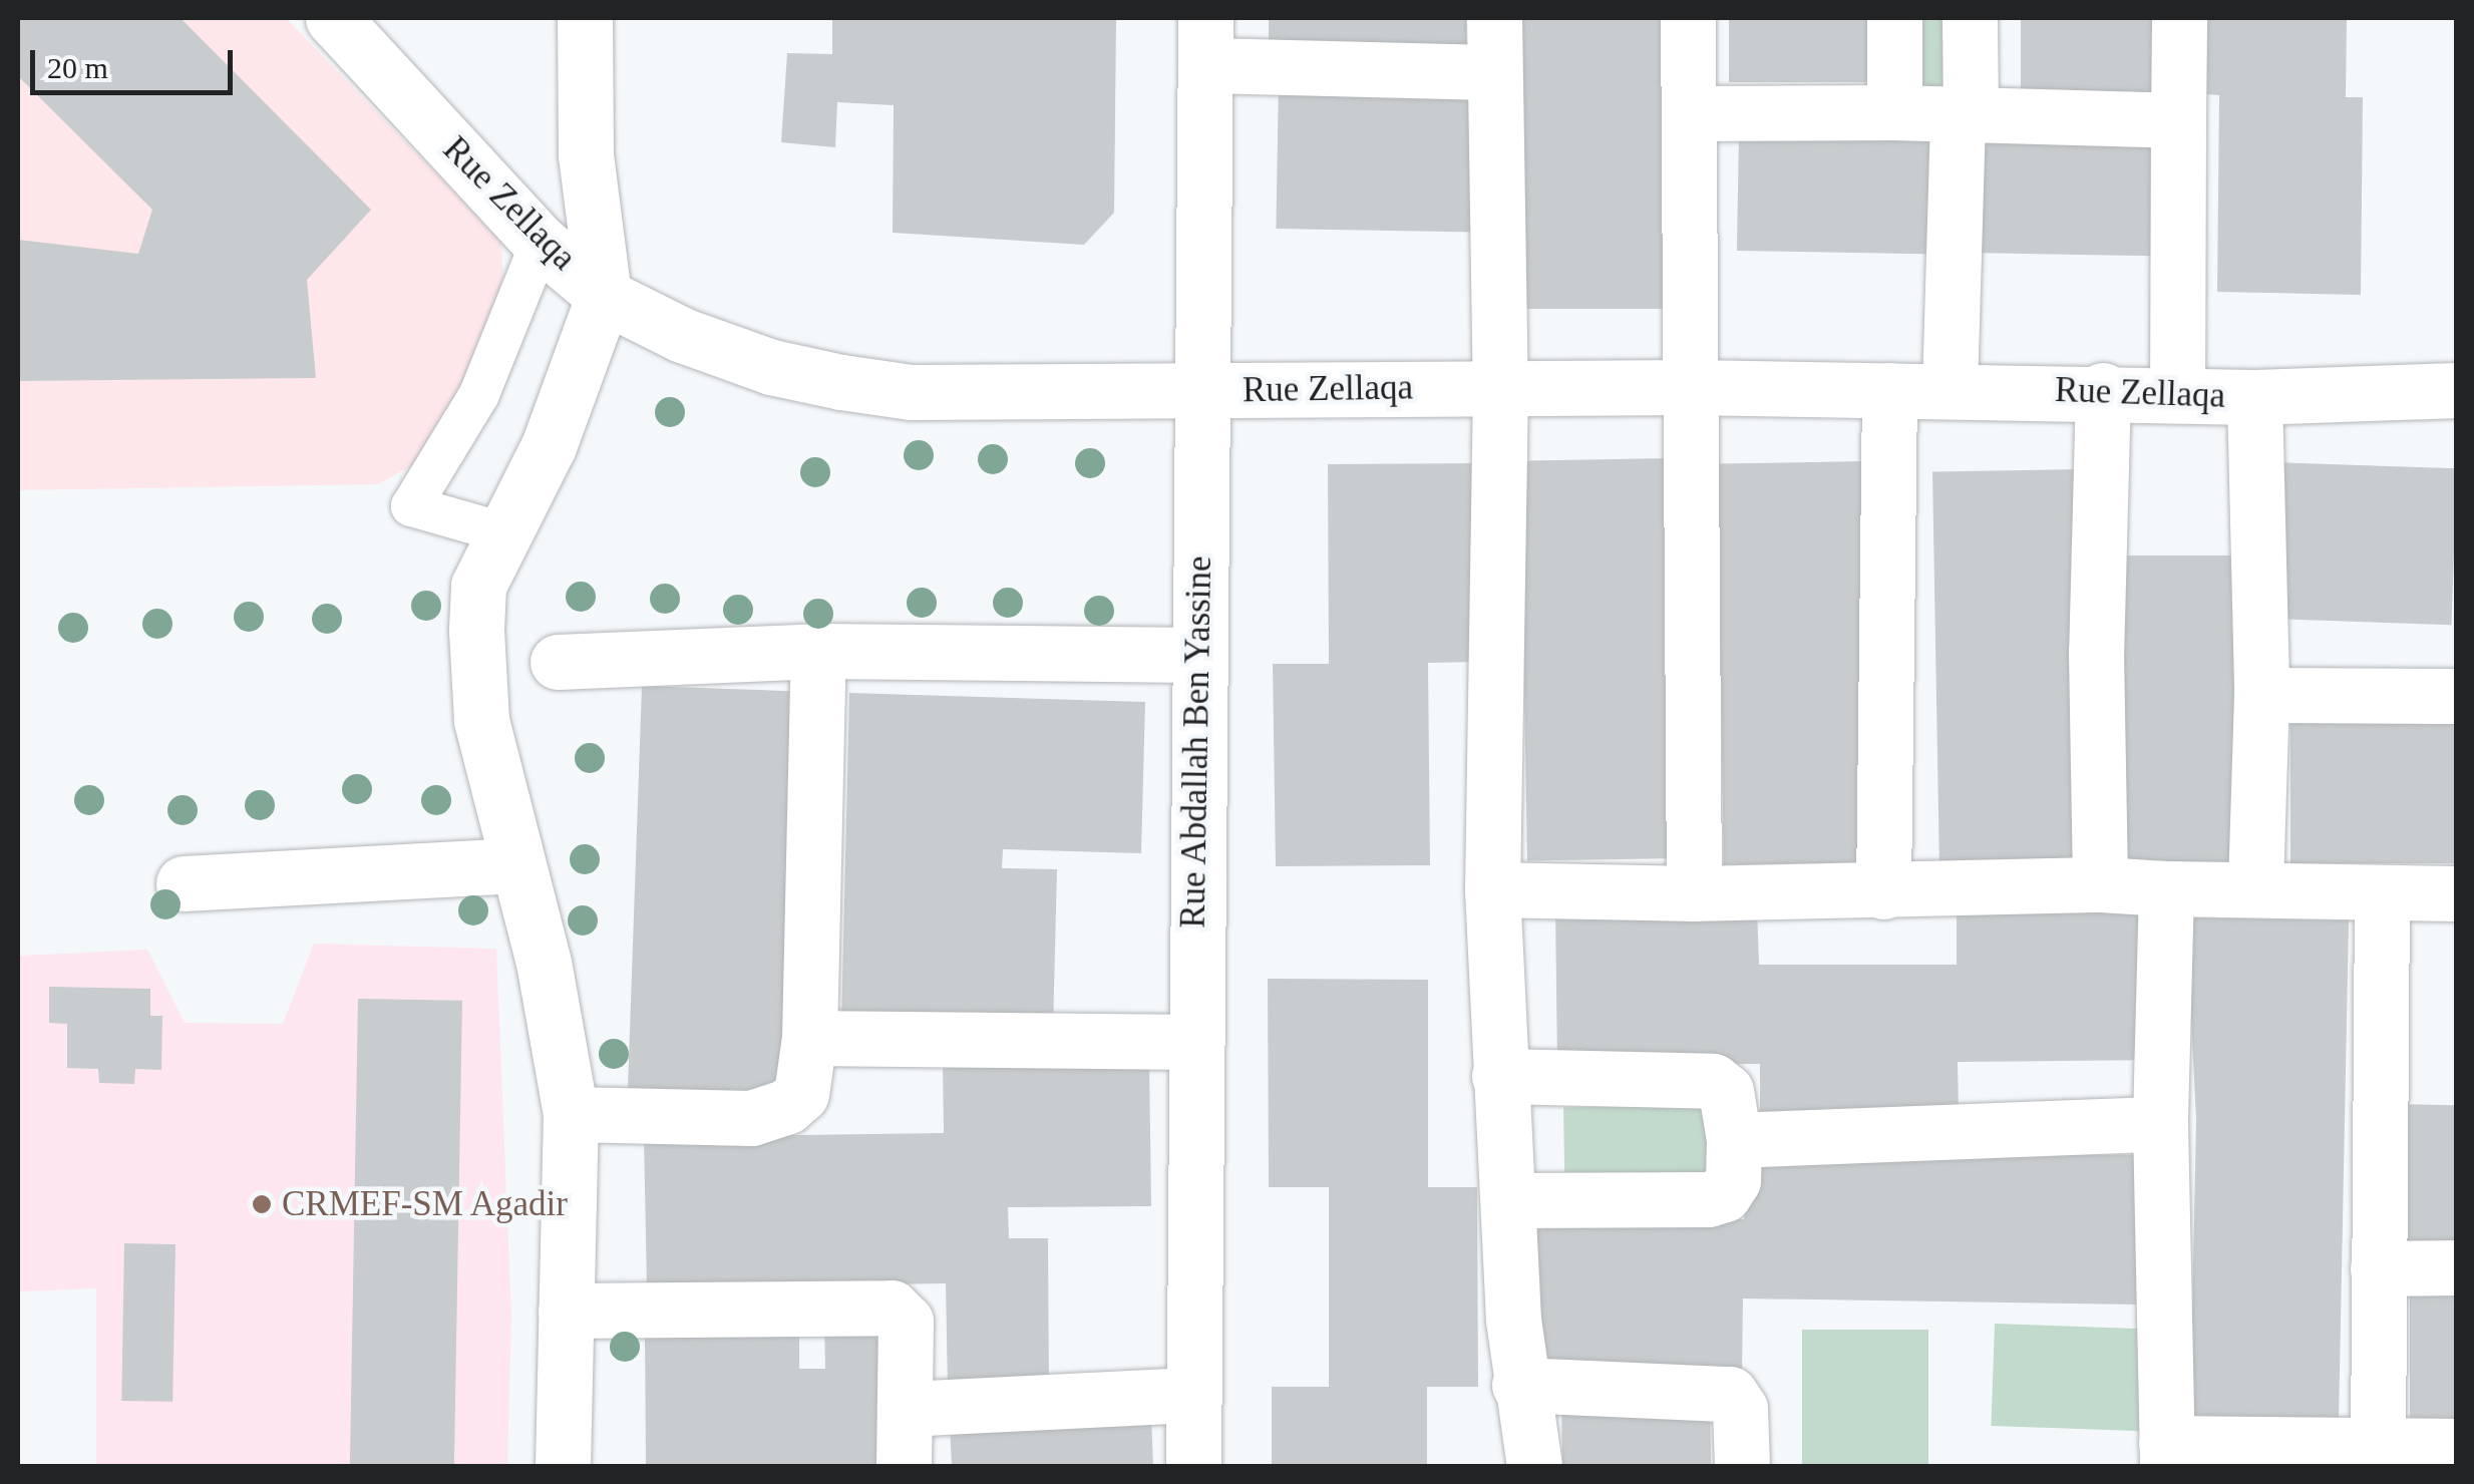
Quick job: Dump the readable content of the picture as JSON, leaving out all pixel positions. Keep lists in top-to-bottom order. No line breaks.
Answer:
{"streets":{"street":["Rue Zellaqa","Rue Abdallah Ben Yassine"]},"crossings":[["Rue Zellaqa","Rue Abdallah Ben Yassine"]],"places":["CRMEF-SM Agadir"],"scale_bar":"20 m"}
